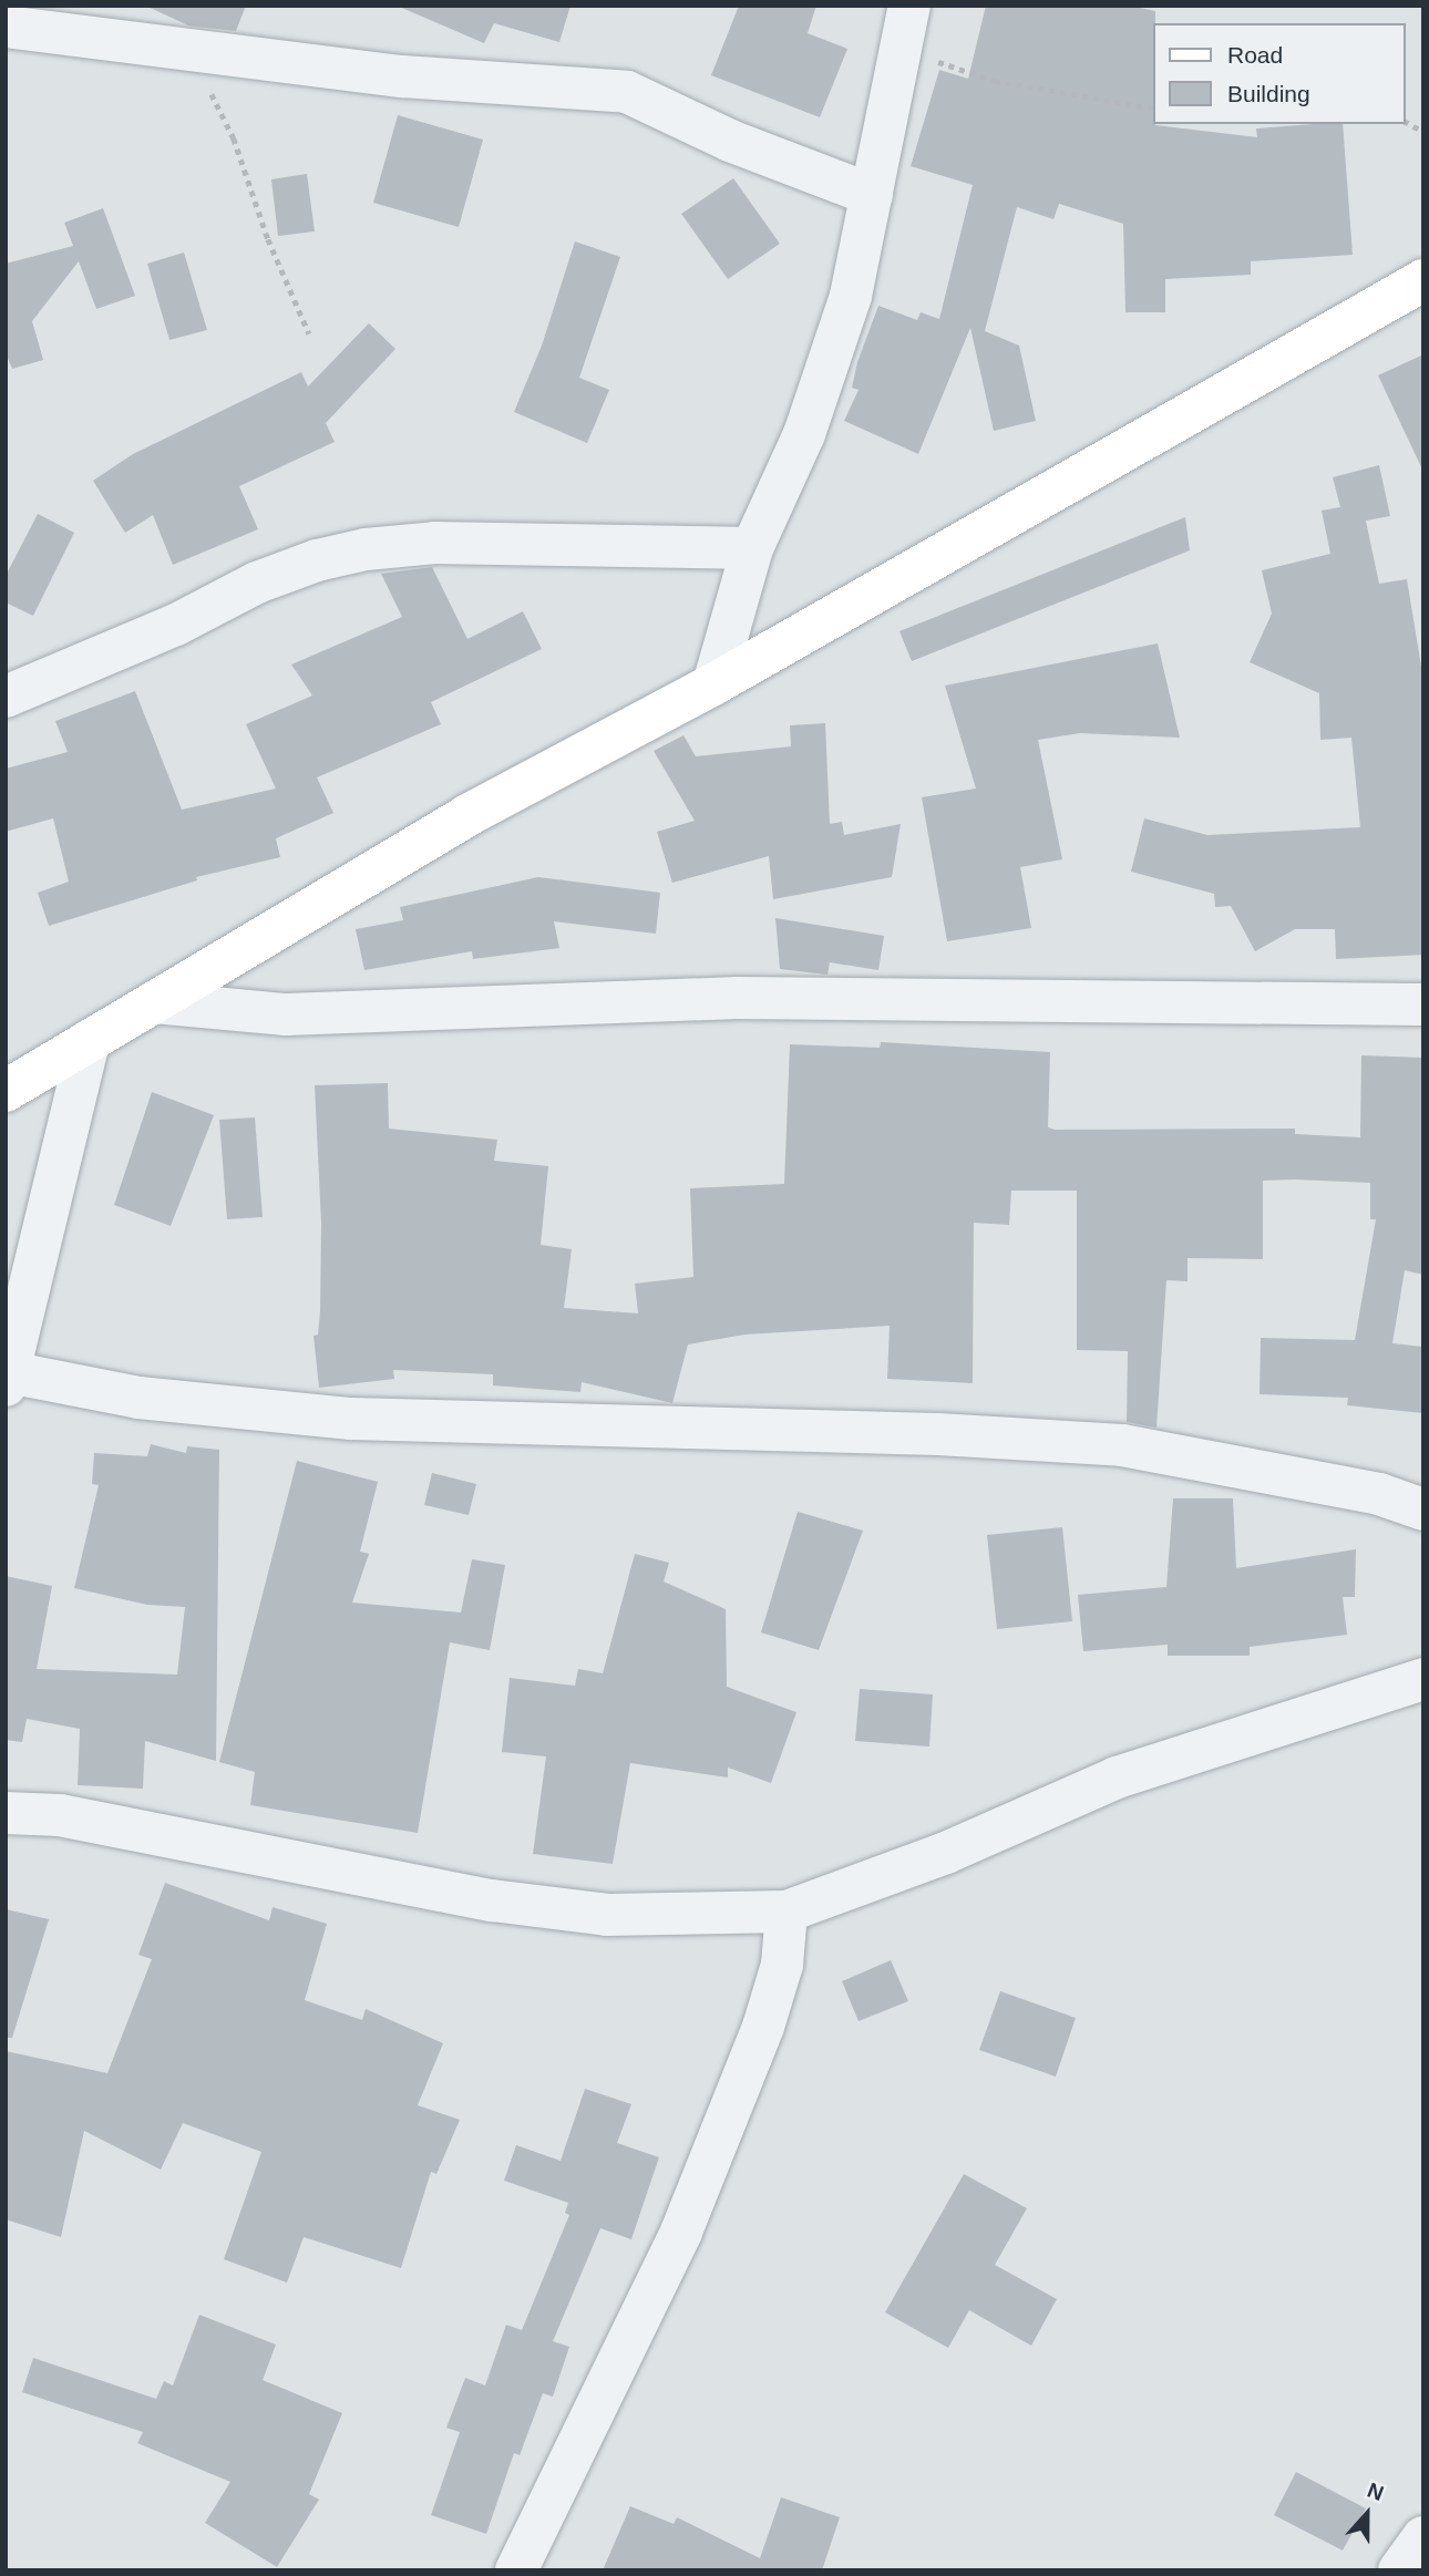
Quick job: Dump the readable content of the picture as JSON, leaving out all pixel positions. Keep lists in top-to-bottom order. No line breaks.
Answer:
{"legend":["Road","Building"],"north":"top"}
